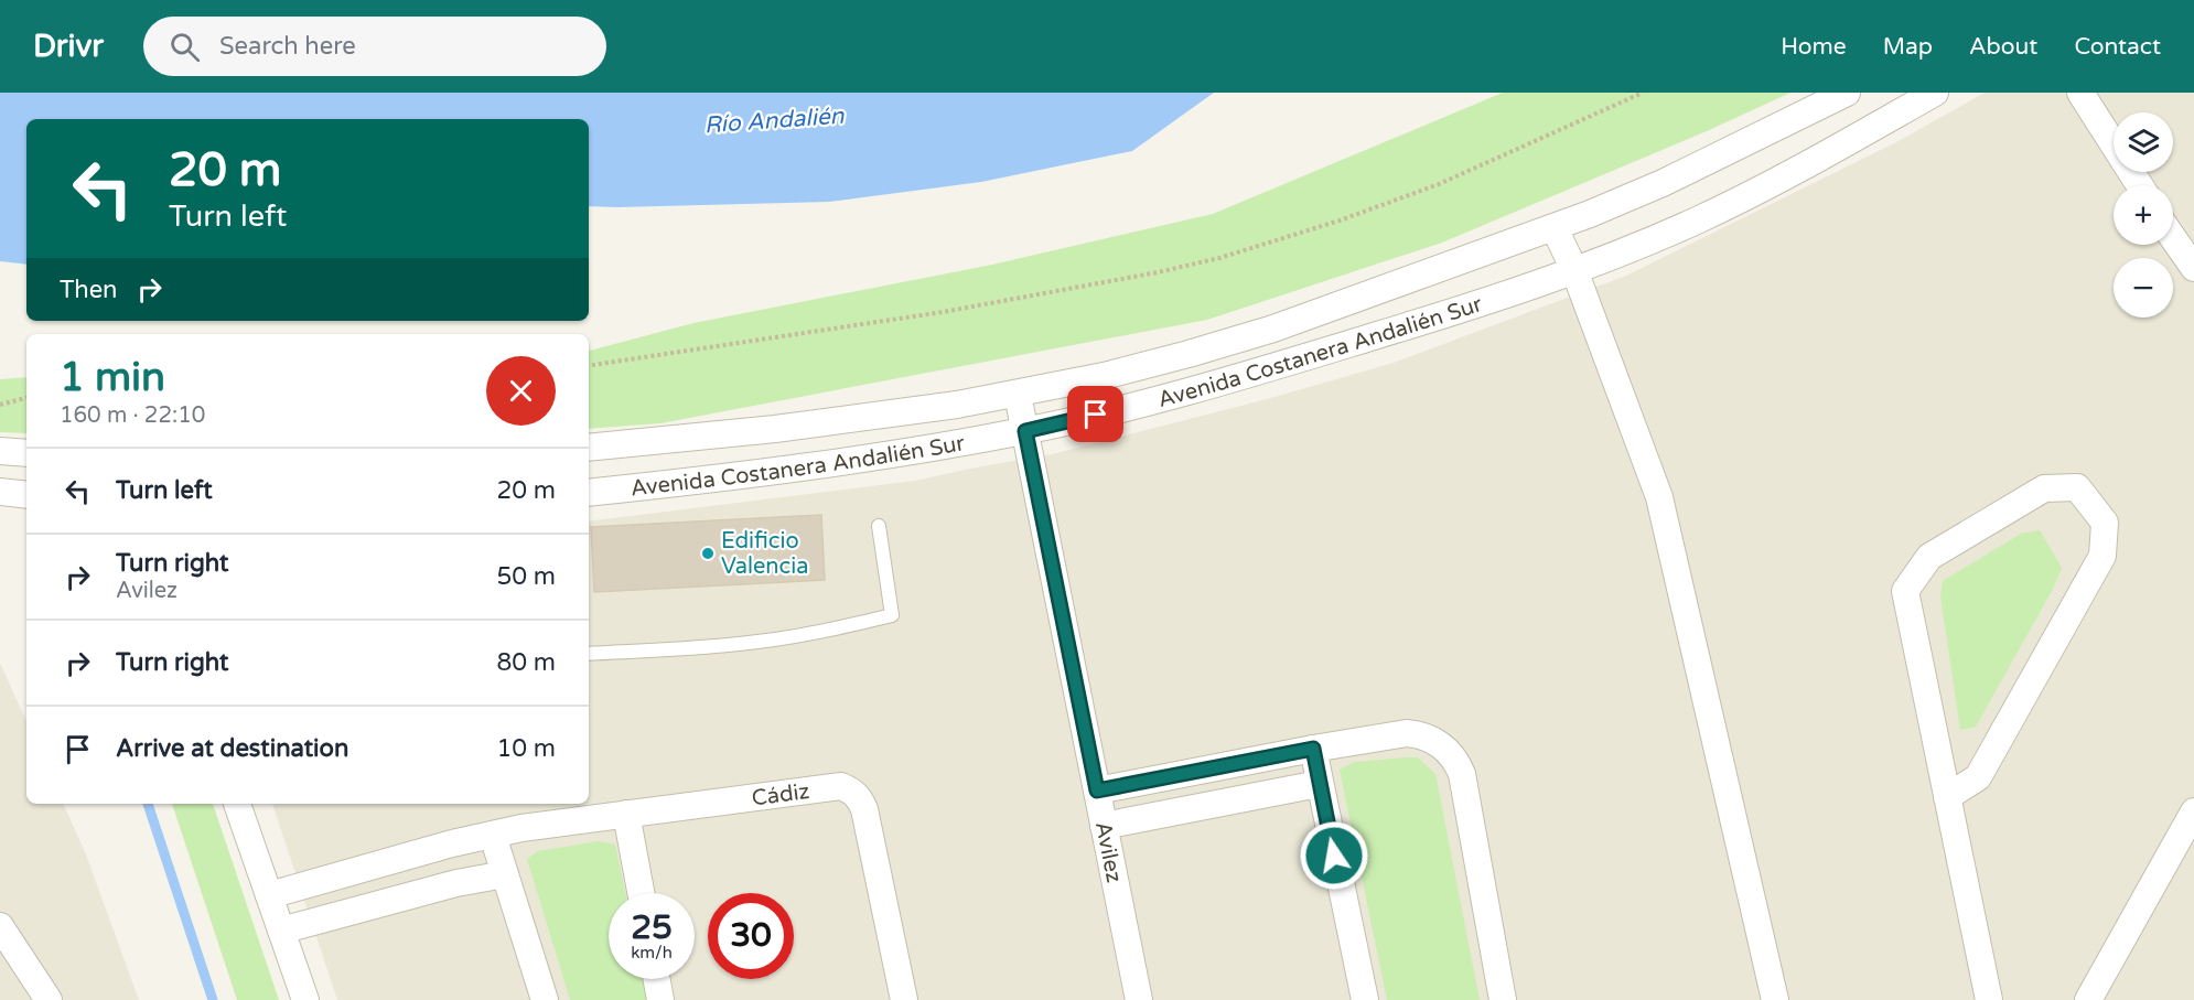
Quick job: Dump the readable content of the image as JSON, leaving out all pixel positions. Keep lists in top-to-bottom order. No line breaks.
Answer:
{"streets":{"street":["Avenida Costanera Andalién Sur","Cádiz","Avilez"]},"crossings":[["Avenida Costanera Andalién Sur","Avilez"]],"water":["Río Andalién"],"places":["Edificio Valencia"],"page":{"header":"Drivr","search":"Search here","nav":["Home","Map","About","Contact"],"map_buttons":["+","−"],"turn":["20 m","Turn left"],"then":"Then","heading":["1 min","160 m · 22:10"],"list":[{"name":"Turn left","value":"20 m"},{"name":"Turn right","note":"Avilez","value":"50 m"},{"name":"Turn right","value":"80 m"},{"name":"Arrive at destination","value":"10 m"}],"speed":"25 km/h","limit":"30"}}
